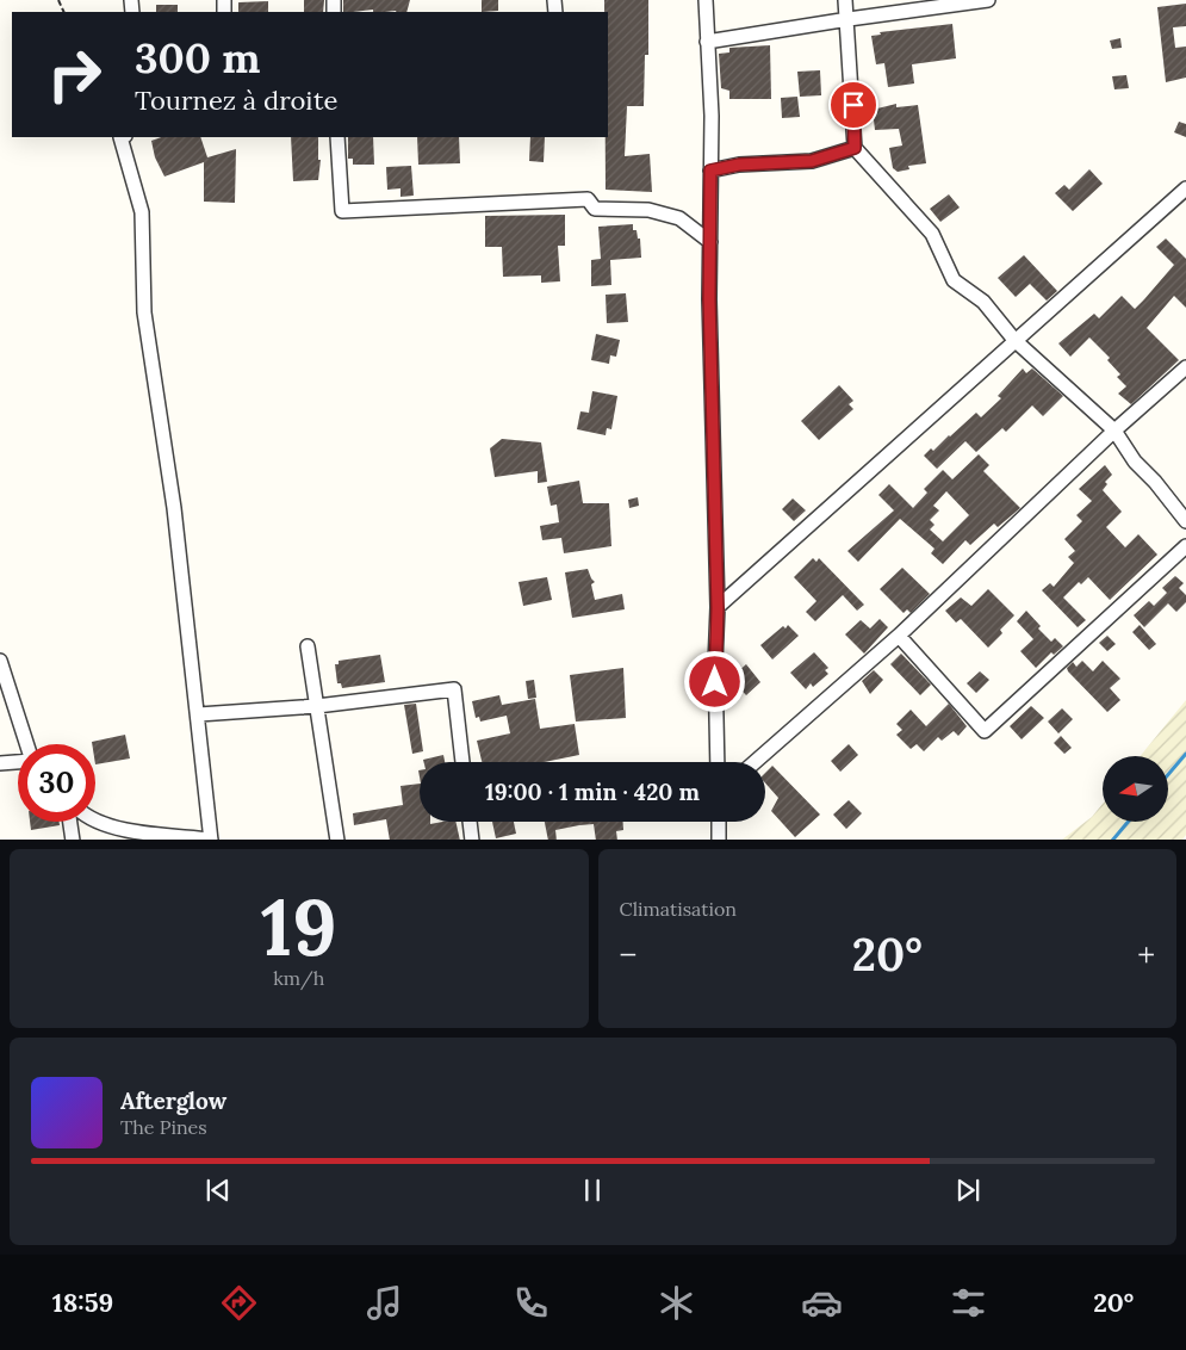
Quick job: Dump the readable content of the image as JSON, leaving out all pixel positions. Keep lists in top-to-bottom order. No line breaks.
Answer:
{"north":"left","page":{"turn":["300 m","Tournez à droite"],"limit":"30","trip":"19:00 · 1 min · 420 m","tile":[["19","km/h"],"Climatisation"],"heat":["−","20°","+"],"song":["Afterglow","The Pines"],"tabs":["18:59","20°"]}}
